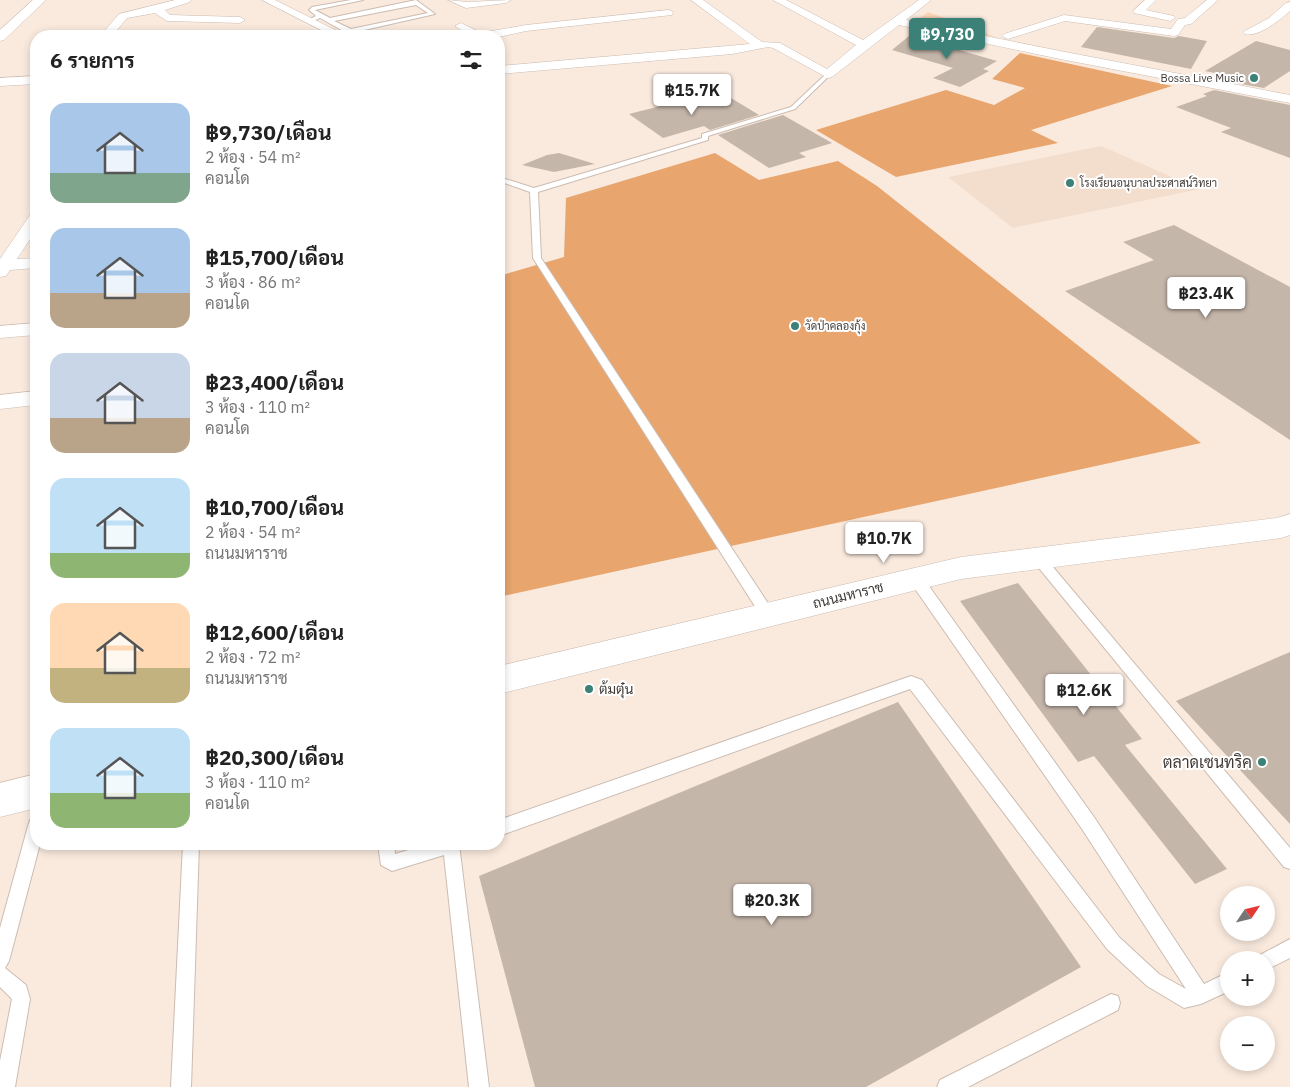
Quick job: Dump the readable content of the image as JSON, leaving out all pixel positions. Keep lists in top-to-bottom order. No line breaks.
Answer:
{"streets":{"street":["ถนนมหาราช"]},"places":["Bossa Live Music","โรงเรียนอนุบาลประศาสน์วิทยา","วัดป่าคลองกุ้ง","ต้มตุ๋น","ตลาดเซนทริค"],"north":"top right","page":{"price":["฿9,730","฿15.7K","฿23.4K","฿10.7K","฿12.6K","฿20.3K"],"heading":"6 รายการ","list":[{"name":"฿9,730/เดือน","note":"2 ห้อง · 54 m² · คอนโด"},{"name":"฿15,700/เดือน","note":"3 ห้อง · 86 m² · คอนโด"},{"name":"฿23,400/เดือน","note":"3 ห้อง · 110 m² · คอนโด"},{"name":"฿10,700/เดือน","note":"2 ห้อง · 54 m² · ถนนมหาราช"},{"name":"฿12,600/เดือน","note":"2 ห้อง · 72 m² · ถนนมหาราช"},{"name":"฿20,300/เดือน","note":"3 ห้อง · 110 m² · คอนโด"}],"map_buttons":["+","−"]}}
